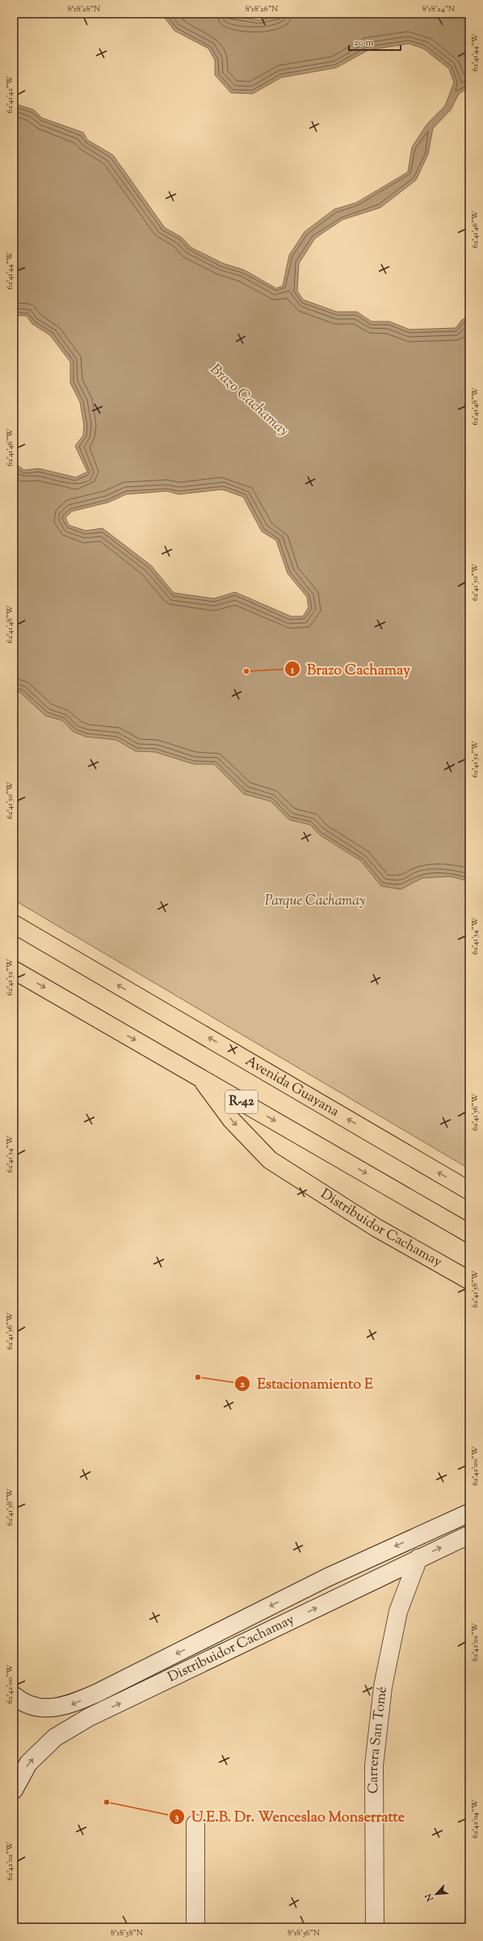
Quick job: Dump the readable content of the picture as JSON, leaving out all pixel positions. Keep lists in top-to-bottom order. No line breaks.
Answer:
{"streets":{"main road":["Avenida Guayana","R-42","Distribuidor Cachamay","Carrera San Tomé"]},"crossings":[["R-42","Distribuidor Cachamay"],["Distribuidor Cachamay","Carrera San Tomé"]],"water":["Brazo Cachamay"],"parks":["Parque Cachamay"],"places":["Brazo Cachamay","Estacionamiento E","U.E.B. Dr. Wenceslao Monserratte"],"scale_bar":"20 m","north":"bottom left","coordinates":["8°18'28\"N","8°18'26\"N","8°18'24\"N","62°41'44\"W","62°41'42\"W","62°41'46\"W","62°41'48\"W","62°41'50\"W","62°41'52\"W","62°41'54\"W","62°41'56\"W","62°41'58\"W","62°42'00\"W","62°42'02\"W","62°42'04\"W","8°18'38\"N","8°18'36\"N"]}
